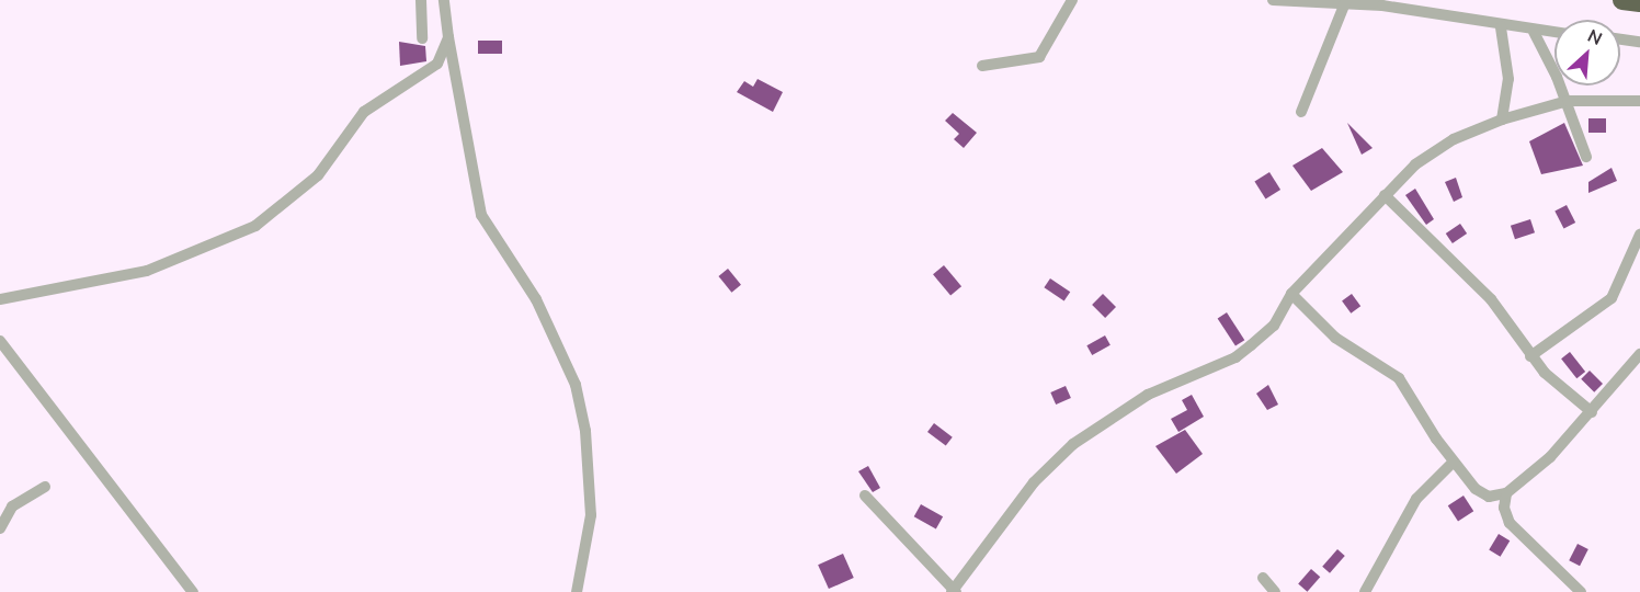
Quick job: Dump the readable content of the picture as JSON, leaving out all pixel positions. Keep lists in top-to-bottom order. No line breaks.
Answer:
{"north":"top right"}
